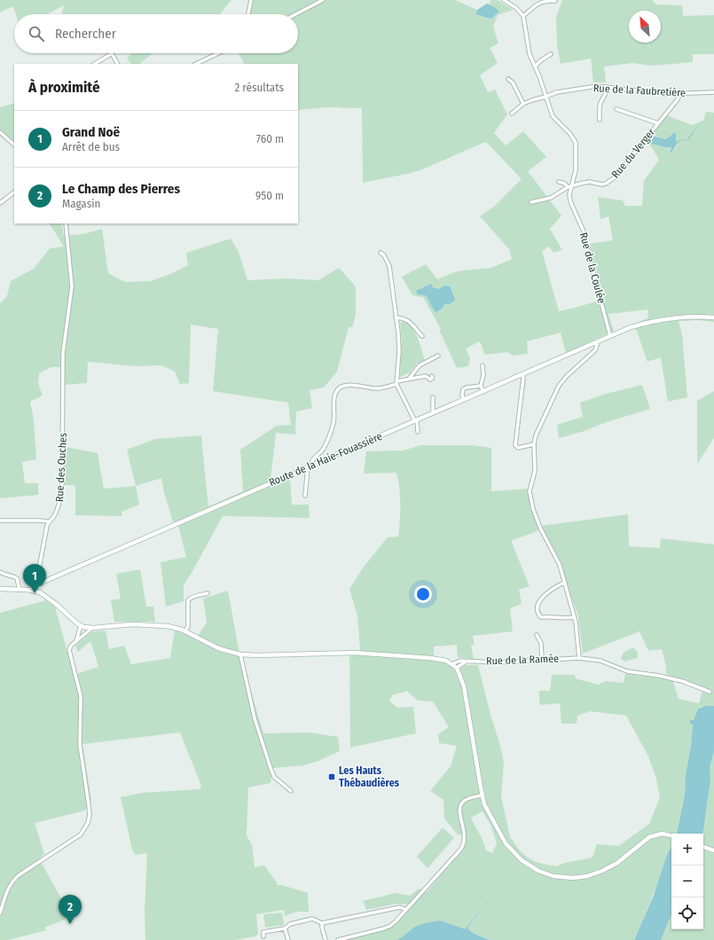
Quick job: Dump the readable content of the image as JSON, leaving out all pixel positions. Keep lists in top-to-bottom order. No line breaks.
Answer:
{"streets":{"main road":["Route de la Haie-Fouassière"],"street":["Rue de la Faubretière","Rue du Verger","Rue de la Coulée","Rue des Ouches","Rue de la Ramée"]},"crossings":[["Rue de la Faubretière","Rue du Verger"],["Rue de la Faubretière","Rue de la Coulée"],["Rue du Verger","Rue de la Coulée"],["Rue de la Coulée","Route de la Haie-Fouassière"],["Route de la Haie-Fouassière","Rue des Ouches"]],"places":{"transit":["Les Hauts Thébaudières"]},"north":"top left","page":{"search":"Rechercher","heading":["À proximité","2 résultats"],"list":[{"mark":"1","name":"Grand Noë","note":"Arrêt de bus","value":"760 m"},{"mark":"2","name":"Le Champ des Pierres","note":"Magasin","value":"950 m"}],"pins":["1","2"],"map_buttons":["+","−"]}}
